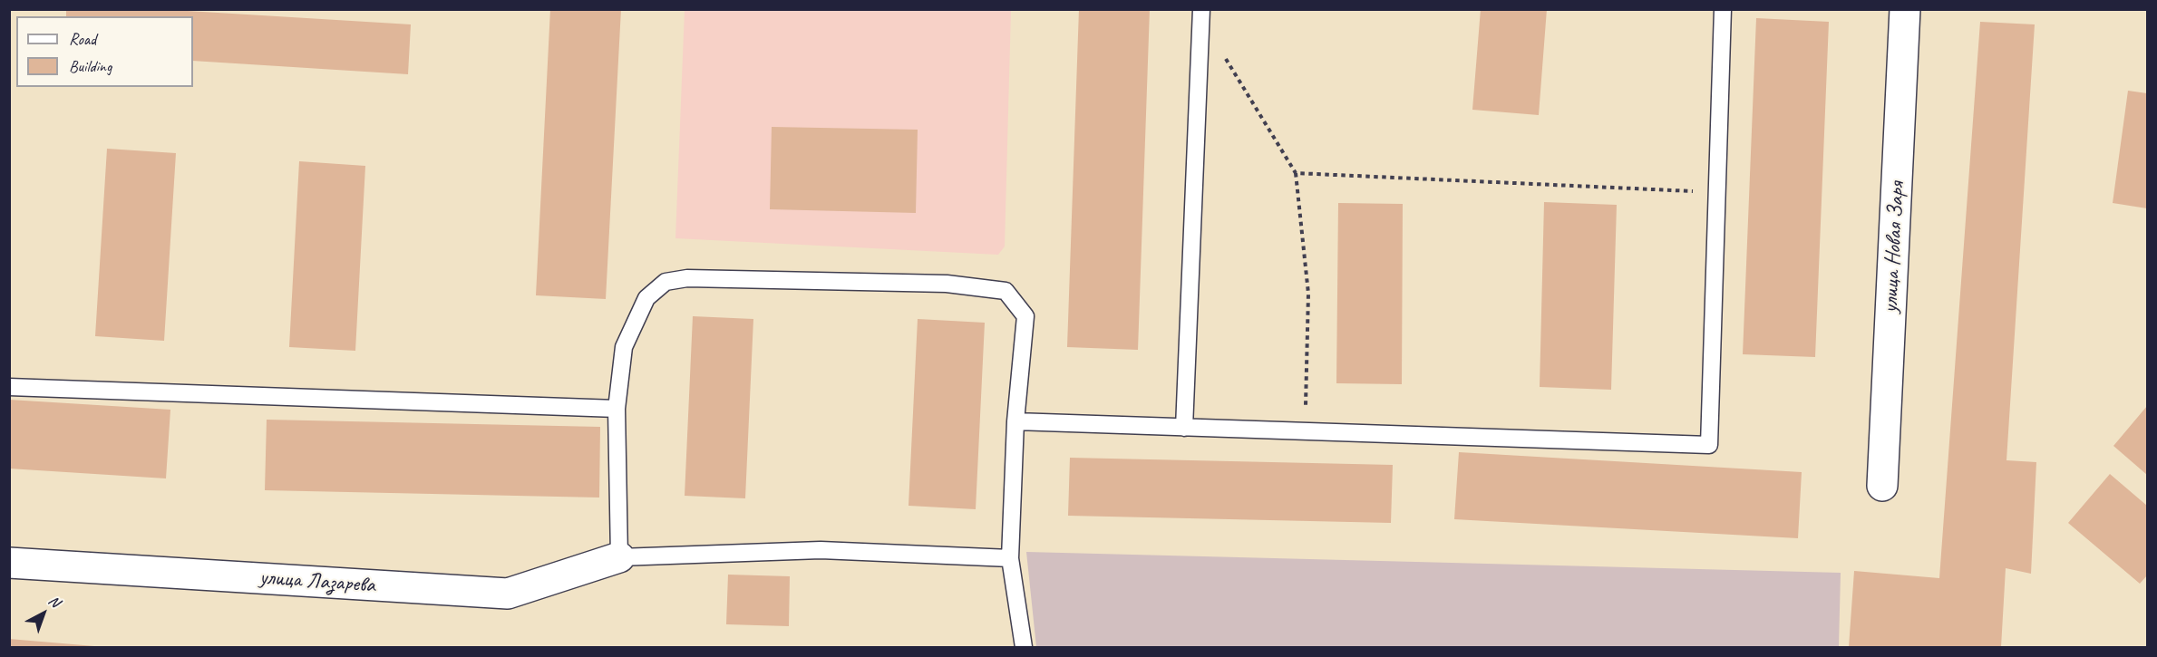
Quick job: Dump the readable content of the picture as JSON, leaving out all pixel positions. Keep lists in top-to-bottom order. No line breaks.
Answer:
{"streets":{"street":["улица Новая Заря","улица Лазарева"]},"legend":["Road","Building"],"north":"top right"}
